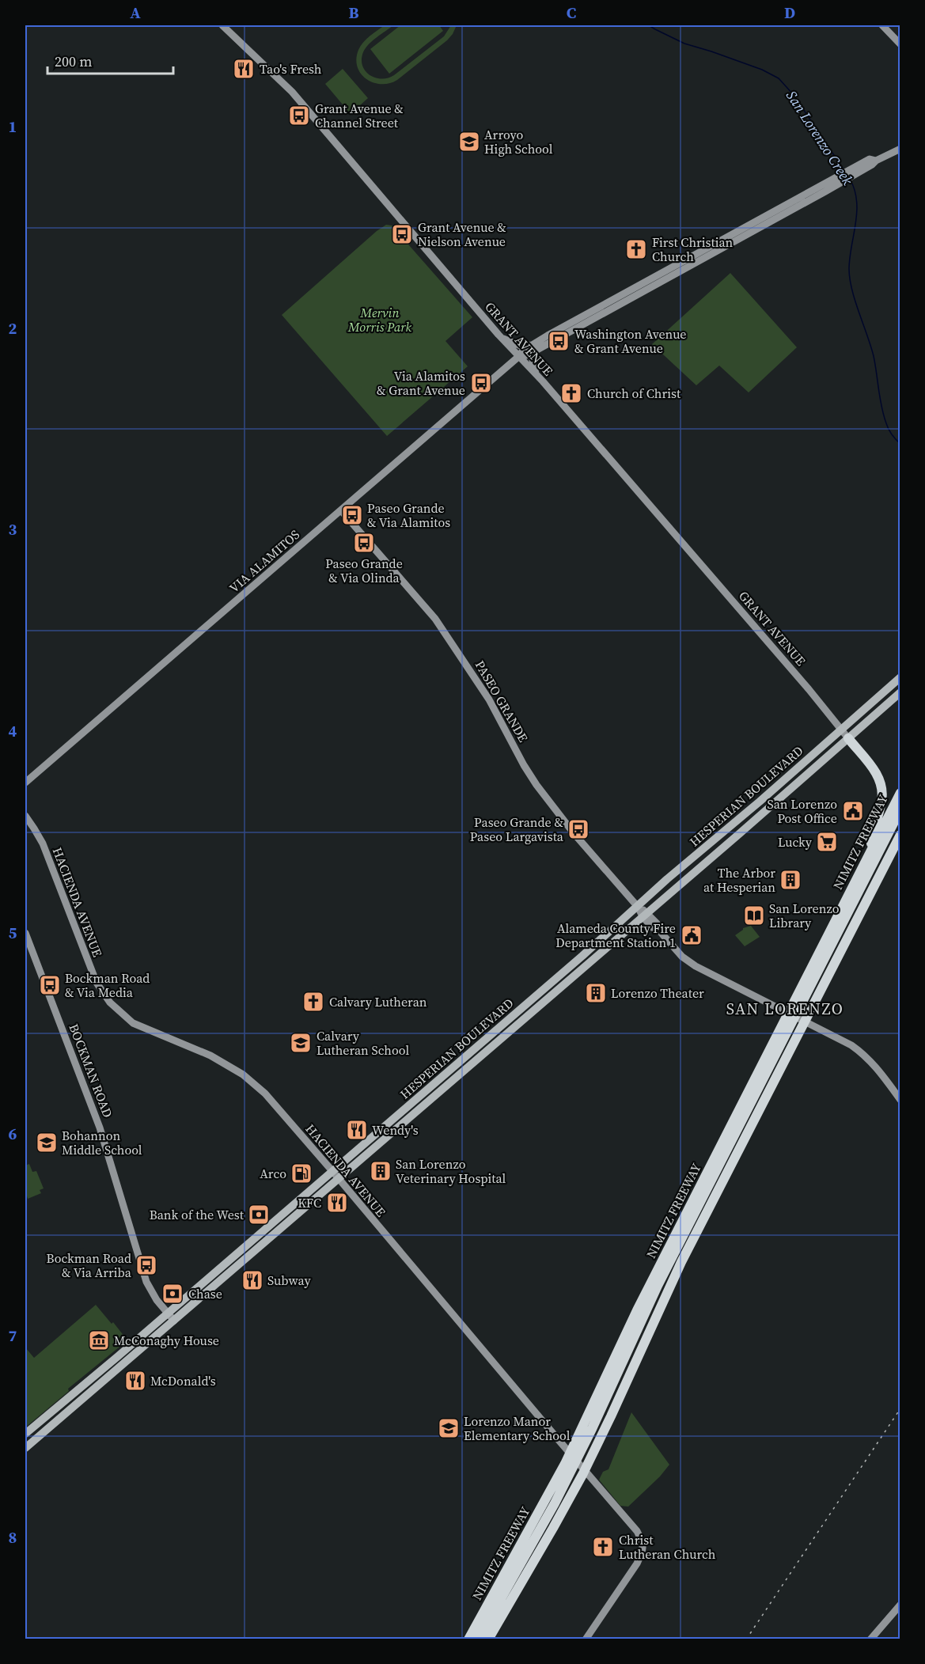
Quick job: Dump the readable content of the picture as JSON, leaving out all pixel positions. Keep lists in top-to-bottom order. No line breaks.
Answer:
{"streets":{"highway":["NIMITZ FREEWAY"],"main road":["HESPERIAN BOULEVARD"],"street":["GRANT AVENUE","VIA ALAMITOS","PASEO GRANDE","HACIENDA AVENUE","BOCKMAN ROAD"]},"crossings":[["GRANT AVENUE","VIA ALAMITOS"],["GRANT AVENUE","HESPERIAN BOULEVARD"],["VIA ALAMITOS","PASEO GRANDE"],["PASEO GRANDE","HESPERIAN BOULEVARD"],["HESPERIAN BOULEVARD","HACIENDA AVENUE"],["HESPERIAN BOULEVARD","BOCKMAN ROAD"]],"districts":["SAN LORENZO"],"water":["San Lorenzo Creek"],"parks":["Mervin Morris Park"],"places":{"restaurant":["Tao's Fresh","Wendy's","KFC","Subway","McDonald's"],"bus stop":["Grant Avenue & Channel Street","Grant Avenue & Nielson Avenue","Washington Avenue & Grant Avenue","Via Alamitos & Grant Avenue","Paseo Grande & Via Alamitos","Paseo Grande & Via Olinda","Paseo Grande & Paseo Largavista","Bockman Road & Via Media","Bockman Road & Via Arriba"],"school or university":["Arroyo High School","Calvary Lutheran School","Bohannon Middle School","Lorenzo Manor Elementary School"],"church":["First Christian Church","Church of Christ","Calvary Lutheran","Christ Lutheran Church"],"public building":["San Lorenzo Post Office","Alameda County Fire Department Station 1"],"supermarket":["Lucky"],"building":["The Arbor at Hesperian","Lorenzo Theater","San Lorenzo Veterinary Hospital"],"library":["San Lorenzo Library"],"fuel station":["Arco"],"bank":["Bank of the West","Chase"],"museum":["McConaghy House"]},"scale_bar":"200 m","grid":{"columns":["A","B","C","D"],"rows":["1","2","3","4","5","6","7","8"]}}
